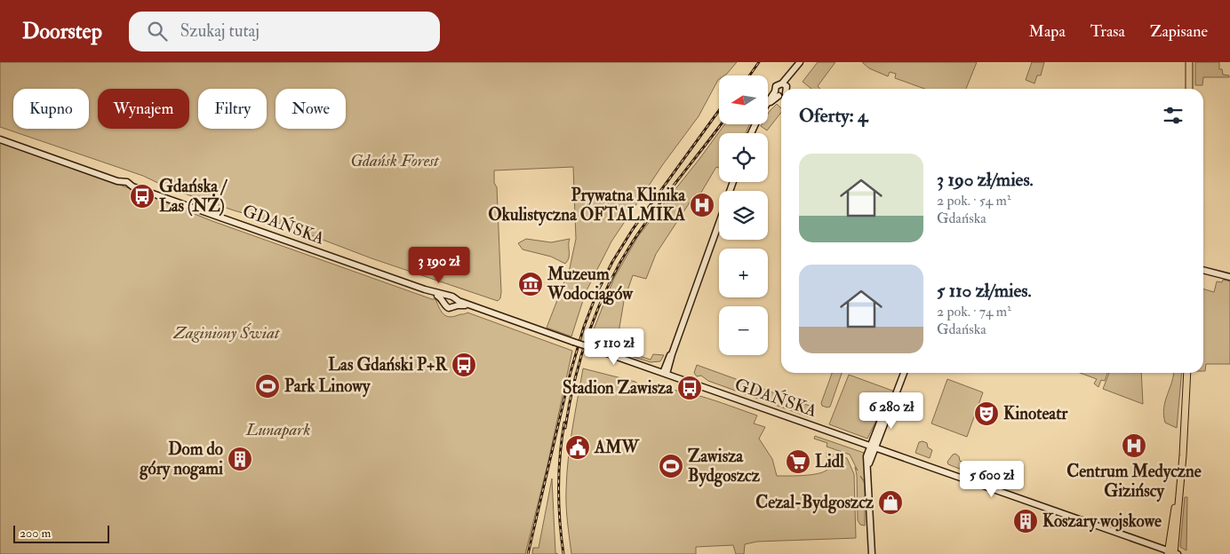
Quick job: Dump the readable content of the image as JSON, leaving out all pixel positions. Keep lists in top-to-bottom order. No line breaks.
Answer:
{"streets":{"main road":["GDAŃSKA"]},"parks":["Gdańsk Forest","Zaginiony Świat","Lunapark"],"places":{"bus stop":["Gdańska / Las (NŻ)","Las Gdański P+R","Stadion Zawisza"],"hospital":["Prywatna Klinika Okulistyczna OFTALMIKA","Centrum Medyczne Gizińscy"],"museum":["Muzeum Wodociągów"],"sports":["Park Linowy","Zawisza Bydgoszcz"],"theatre":["Kinoteatr"],"public building":["AMW"],"building":["Dom do góry nogami","Koszary wojskowe"],"supermarket":["Lidl"],"shop":["Cezal-Bydgoszcz"]},"scale_bar":"200 m","north":"left","page":{"header":"Doorstep","search":"Szukaj tutaj","nav":["Mapa","Trasa","Zapisane"],"map_buttons":["+","−"],"chip":["Kupno","Wynajem","Filtry","Nowe"],"heading":"Oferty: 4","list":[{"name":"3 190 zł/mies.","note":"2 pok. · 54 m² · Gdańska"},{"name":"5 110 zł/mies.","note":"2 pok. · 74 m² · Gdańska"}],"price":["3 190 zł","5 110 zł","6 280 zł","5 600 zł"],"scale":"200 m"}}
